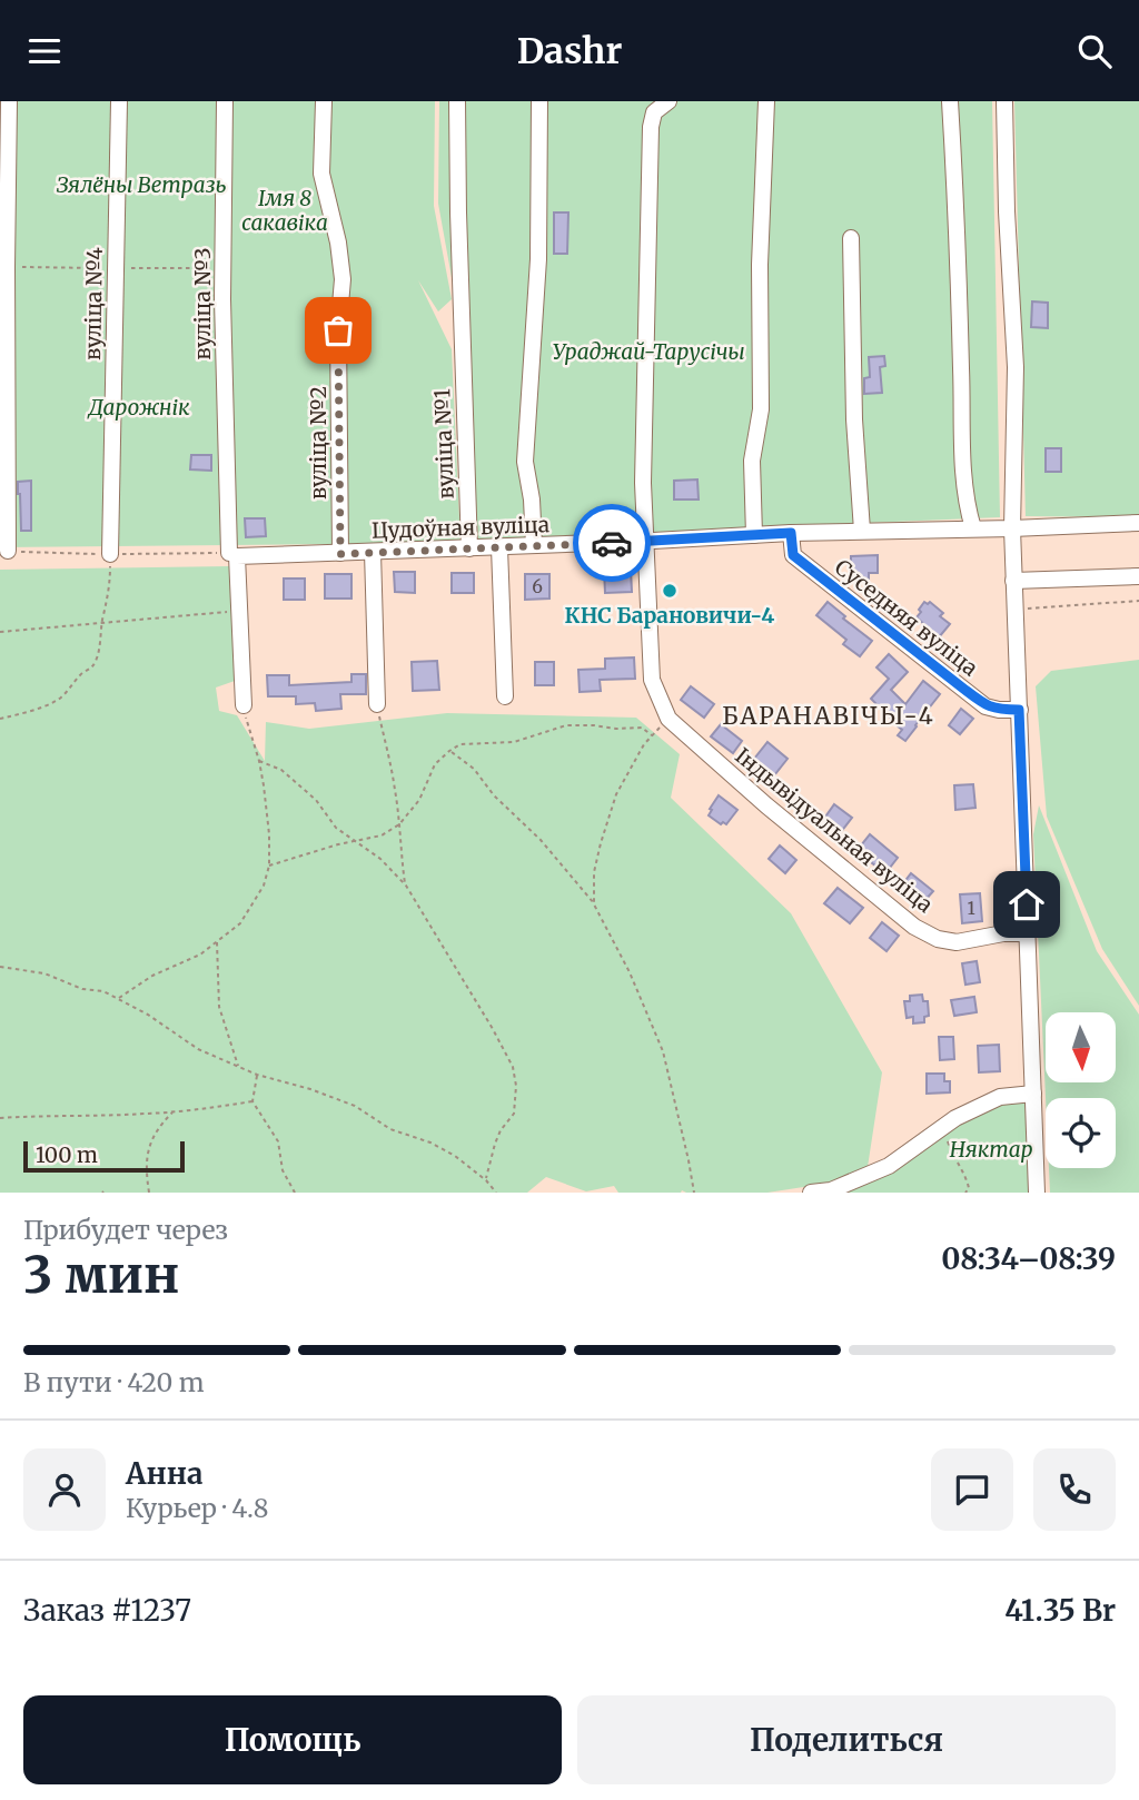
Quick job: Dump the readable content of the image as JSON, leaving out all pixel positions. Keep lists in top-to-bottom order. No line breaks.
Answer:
{"streets":{"street":["вуліца №4","вуліца №3","вуліца №2","вуліца №1","Цудоўная вуліца","Суседняя вуліца","Індывідуальная вуліца"]},"crossings":[["вуліца №3","Цудоўная вуліца"],["вуліца №2","Цудоўная вуліца"],["вуліца №1","Цудоўная вуліца"],["Цудоўная вуліца","Суседняя вуліца"],["Цудоўная вуліца","Індывідуальная вуліца"]],"districts":["БАРАНАВІЧЫ-4"],"parks":["Зялёны Ветразь","Імя 8 сакавіка","Ураджай-Тарусічы","Дарожнік","Няктар"],"places":["КНС Барановичи-4"],"house_numbers":["6","1"],"scale_bar":"100 m","north":"bottom","page":{"header":"Dashr","scale":"100 m","heading":["3 мин","Прибудет через","08:34–08:39"],"panel":["Анна","Курьер · 4.8","Заказ #1237","41.35 Br"],"bar":"В пути · 420 m","buttons":["Помощь","Поделиться"]}}
